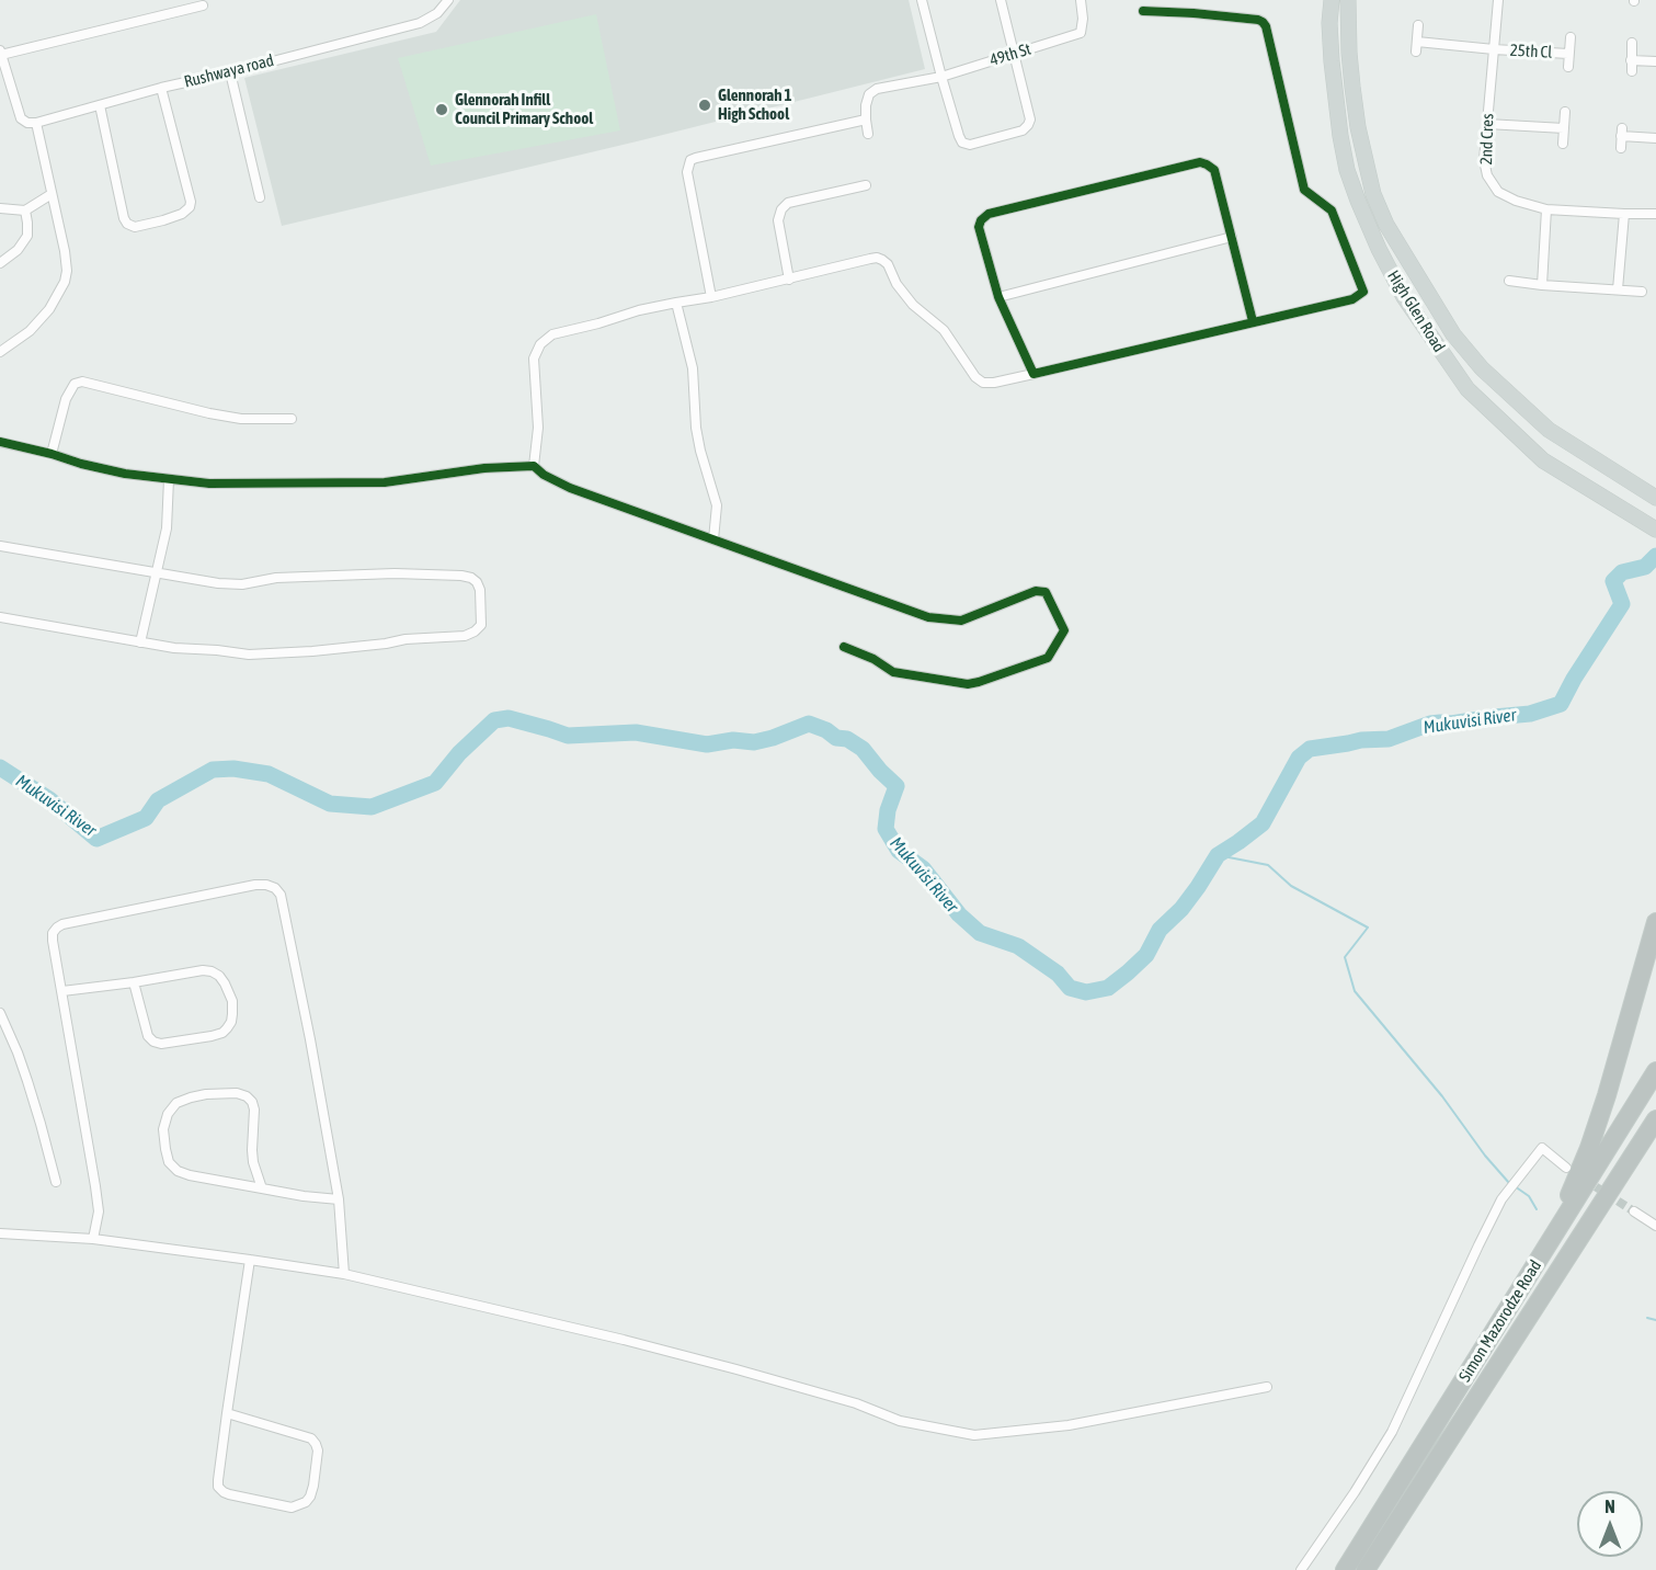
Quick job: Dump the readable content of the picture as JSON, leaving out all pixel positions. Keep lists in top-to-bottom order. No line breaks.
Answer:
{"streets":{"highway":["Simon Mazorodze Road"],"main road":["High Glen Road"],"street":["25th Cl","49th St","Rushwaya road","2nd Cres"]},"crossings":[["25th Cl","2nd Cres"]],"water":["Mukuvisi River"],"places":["Glennorah 1 High School","Glennorah Infill Council Primary School"],"north":"top"}
